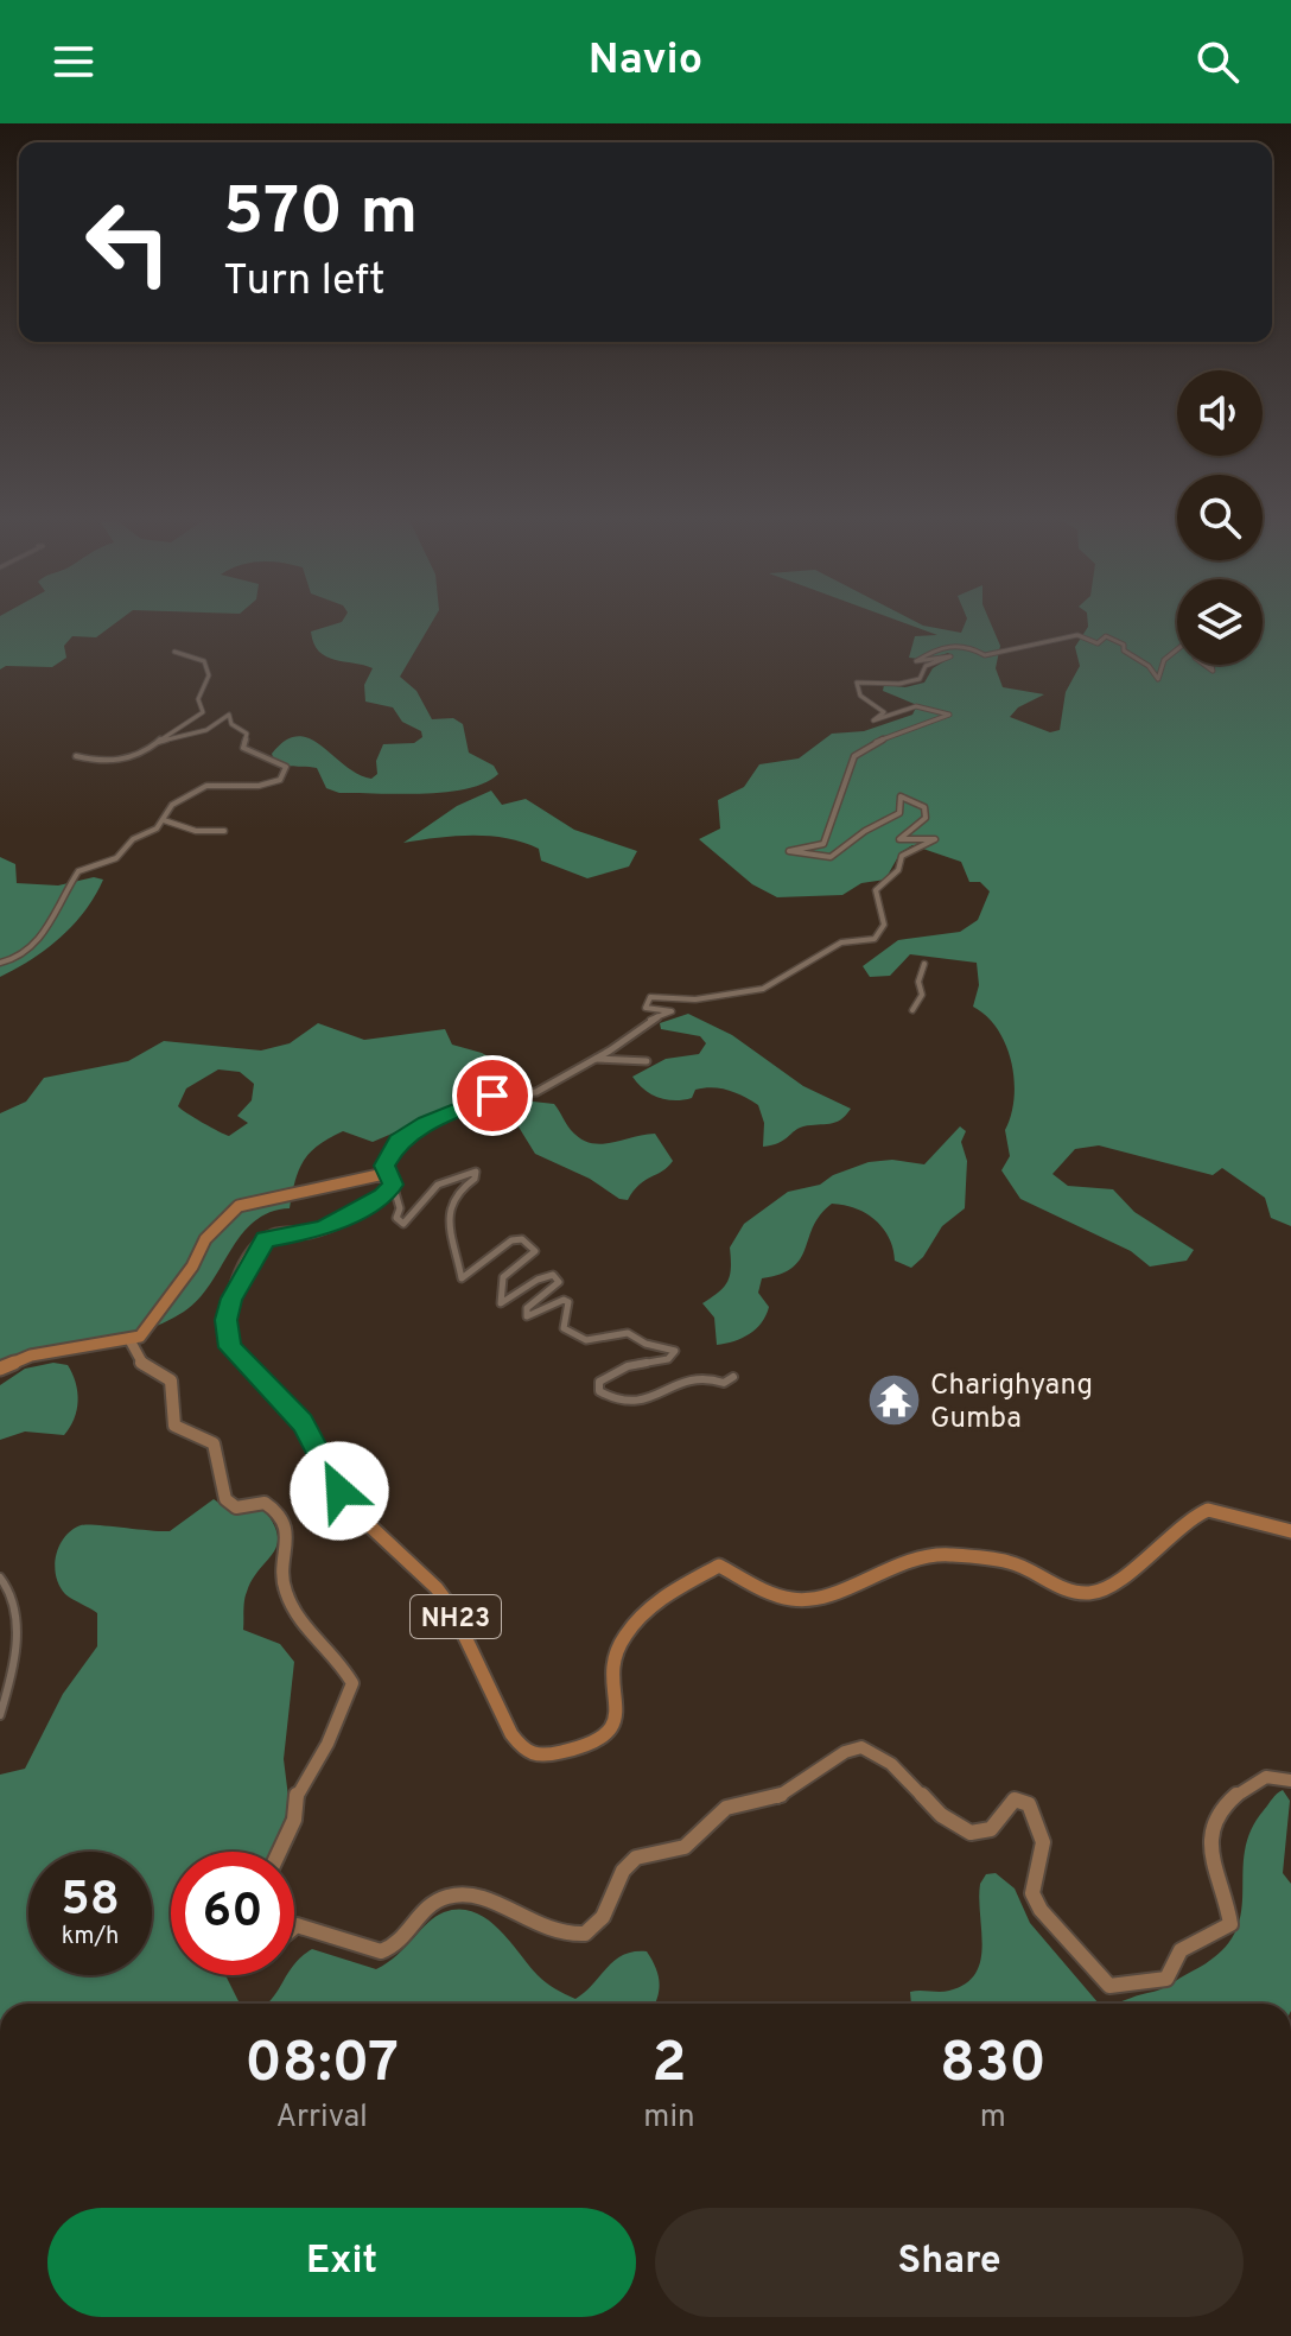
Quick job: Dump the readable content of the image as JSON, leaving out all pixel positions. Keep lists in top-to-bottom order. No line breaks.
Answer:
{"streets":{"main road":["NH23"]},"places":{"temple":["Charighyang Gumba"]},"page":{"header":"Navio","turn":["570 m","Turn left"],"speed":"58 km/h","limit":"60","eta":["08:07","Arrival","2","min","830","m"],"buttons":["Exit","Share"]}}
